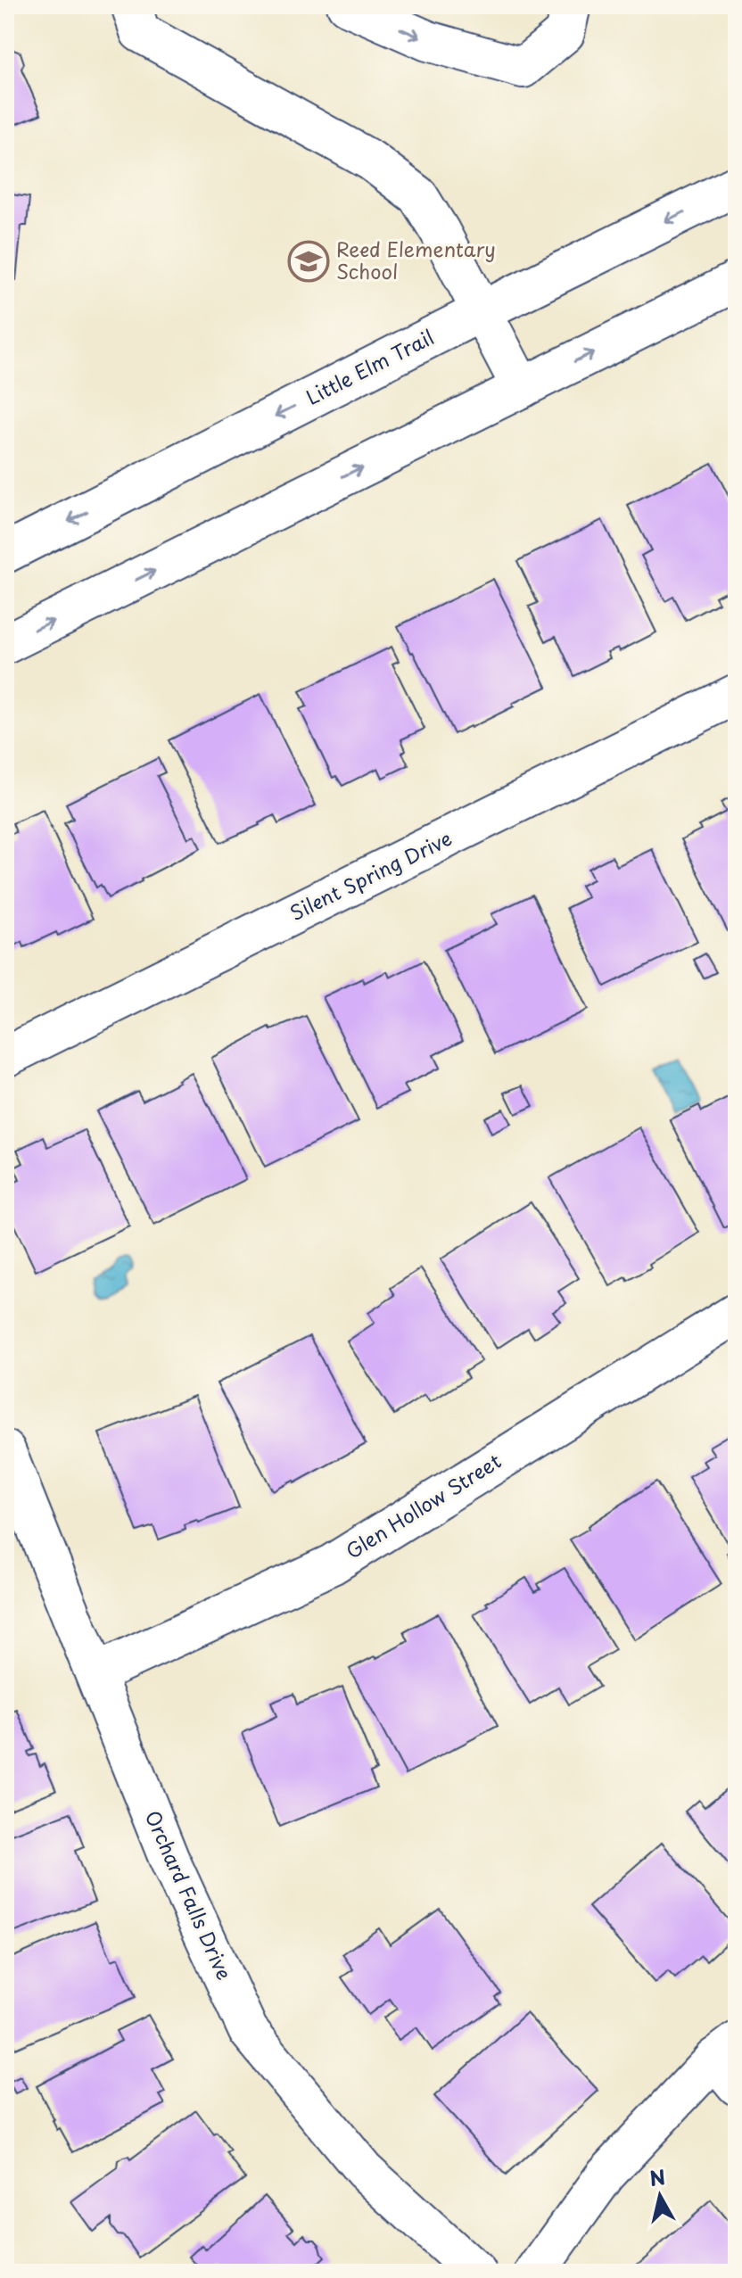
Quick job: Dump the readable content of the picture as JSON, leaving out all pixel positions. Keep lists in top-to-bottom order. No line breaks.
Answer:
{"streets":{"street":["Little Elm Trail","Silent Spring Drive","Glen Hollow Street","Orchard Falls Drive"]},"crossings":[["Glen Hollow Street","Orchard Falls Drive"]],"places":{"school or university":["Reed Elementary School"]},"north":"top"}
